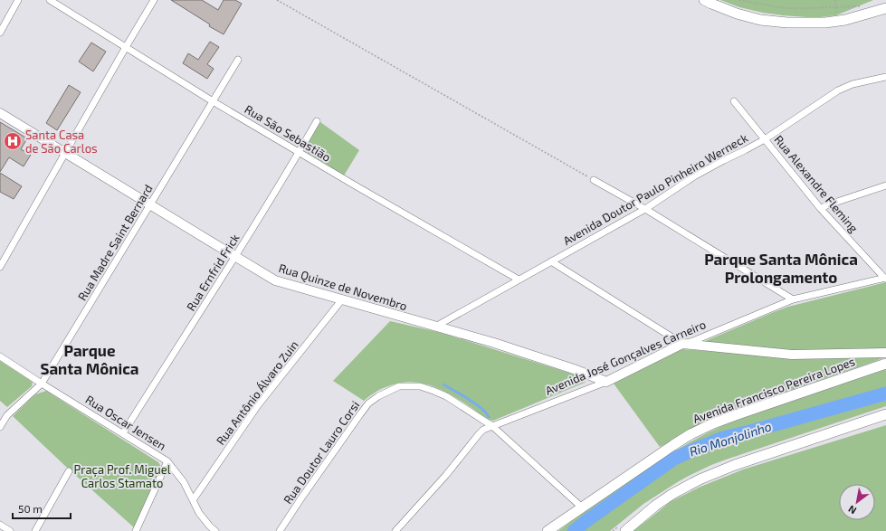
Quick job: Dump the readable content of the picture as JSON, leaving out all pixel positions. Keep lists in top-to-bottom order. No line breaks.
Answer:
{"streets":{"main road":["Rua Quinze de Novembro","Avenida José Gonçalves Carneiro","Avenida Francisco Pereira Lopes"],"street":["Rua São Sebastião","Rua Alexandre Fleming","Avenida Doutor Paulo Pinheiro Werneck","Rua Madre Saint Bernard","Rua Ernfrid Frick","Rua Antônio Álvaro Zuin","Rua Oscar Jensen","Rua Doutor Lauro Corsi"]},"crossings":[["Rua São Sebastião","Avenida Doutor Paulo Pinheiro Werneck"],["Rua São Sebastião","Rua Madre Saint Bernard"],["Rua São Sebastião","Rua Ernfrid Frick"],["Rua Alexandre Fleming","Avenida Doutor Paulo Pinheiro Werneck"],["Rua Alexandre Fleming","Avenida José Gonçalves Carneiro"],["Avenida Doutor Paulo Pinheiro Werneck","Rua Quinze de Novembro"],["Rua Madre Saint Bernard","Rua Quinze de Novembro"],["Rua Madre Saint Bernard","Rua Oscar Jensen"],["Rua Ernfrid Frick","Rua Quinze de Novembro"],["Rua Ernfrid Frick","Rua Oscar Jensen"],["Rua Quinze de Novembro","Avenida José Gonçalves Carneiro"],["Rua Quinze de Novembro","Rua Antônio Álvaro Zuin"],["Avenida José Gonçalves Carneiro","Rua Doutor Lauro Corsi"],["Avenida Francisco Pereira Lopes","Rua Doutor Lauro Corsi"],["Rua Antônio Álvaro Zuin","Rua Oscar Jensen"]],"districts":["Parque Santa Mônica Prolongamento","Parque Santa Mônica"],"water":["Rio Monjolinho"],"parks":["Praça Prof. Miguel Carlos Stamato"],"places":{"hospital":["Santa Casa de São Carlos"]},"scale_bar":"50 m","north":"bottom left"}
